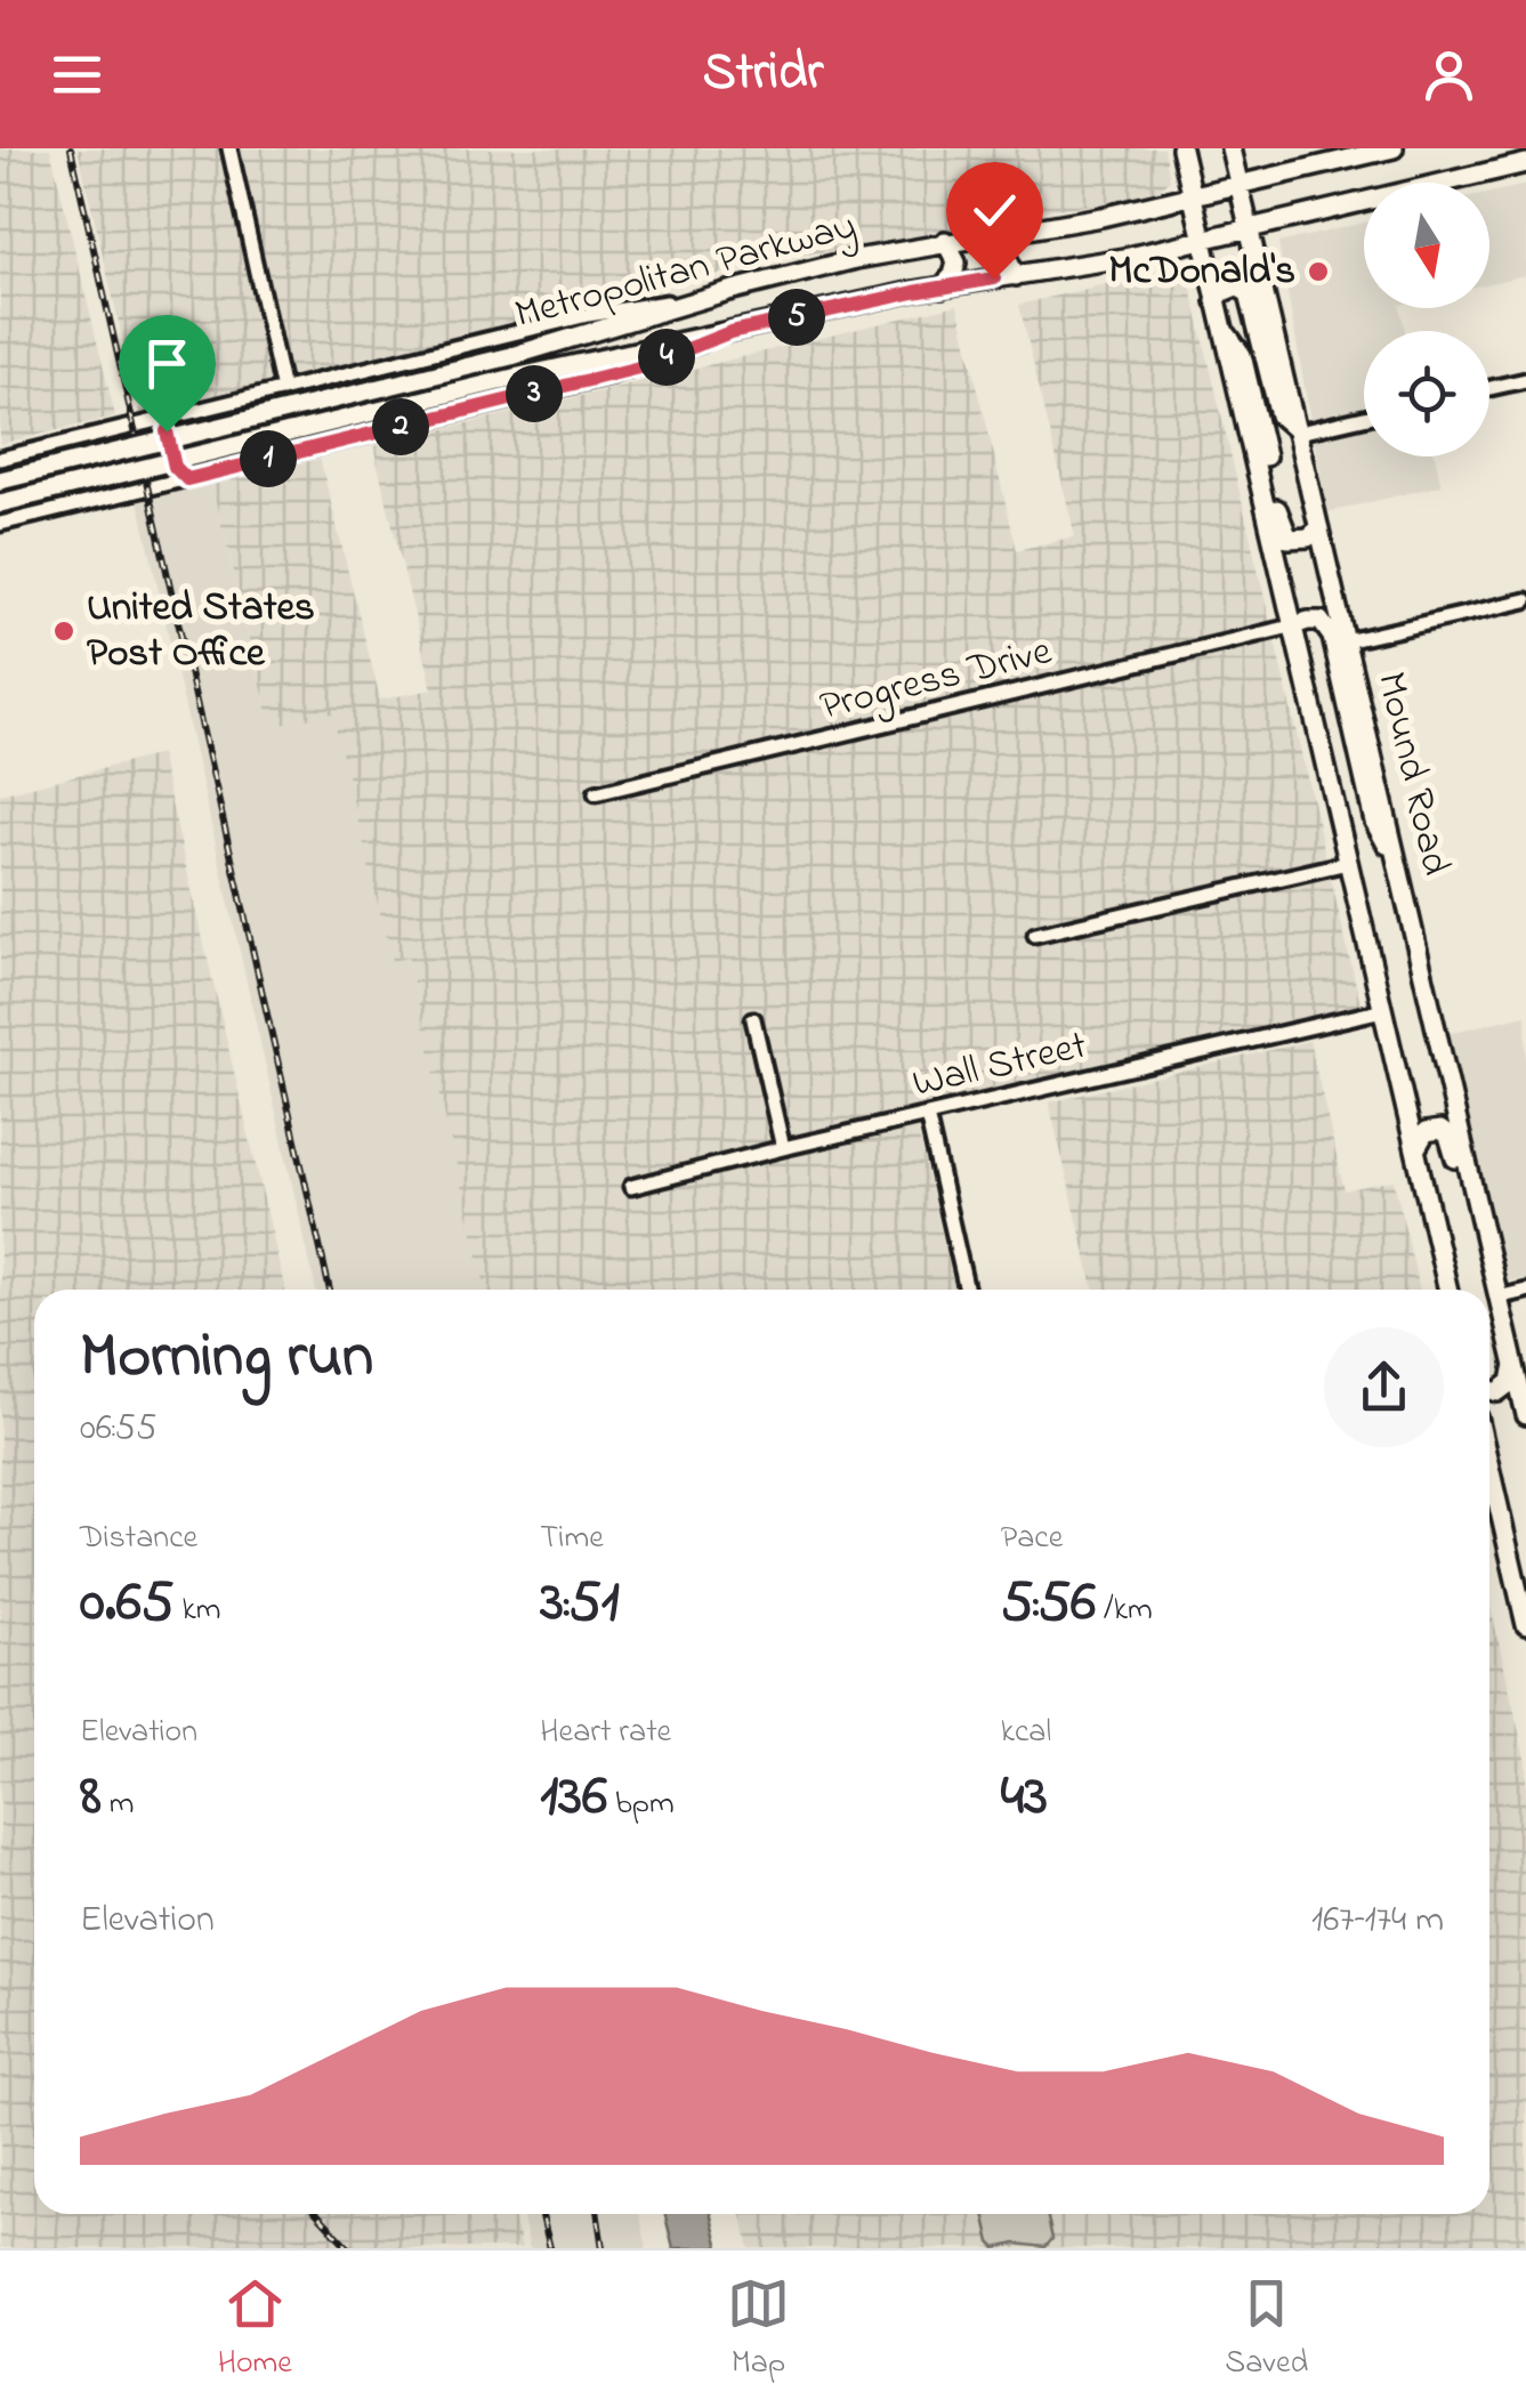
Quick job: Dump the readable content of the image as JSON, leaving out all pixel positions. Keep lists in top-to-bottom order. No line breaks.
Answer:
{"streets":{"main road":["Metropolitan Parkway","Mound Road"],"street":["Progress Drive","Wall Street"]},"crossings":[["Metropolitan Parkway","Mound Road"],["Progress Drive","Mound Road"],["Mound Road","Wall Street"]],"places":["McDonald's","United States Post Office"],"north":"bottom","page":{"header":"Stridr","pins":["5","4","3","2","1"],"heading":["Morning run","06:55"],"stats":[["Distance","0.65 km"],["Time","3:51"],["Pace","5:56 /km"],["Elevation","8 m"],["Heart rate","136 bpm"],["kcal","43"]],"chart":["Elevation","167–174 m"],"tabs":["Home","Map","Saved"]}}
